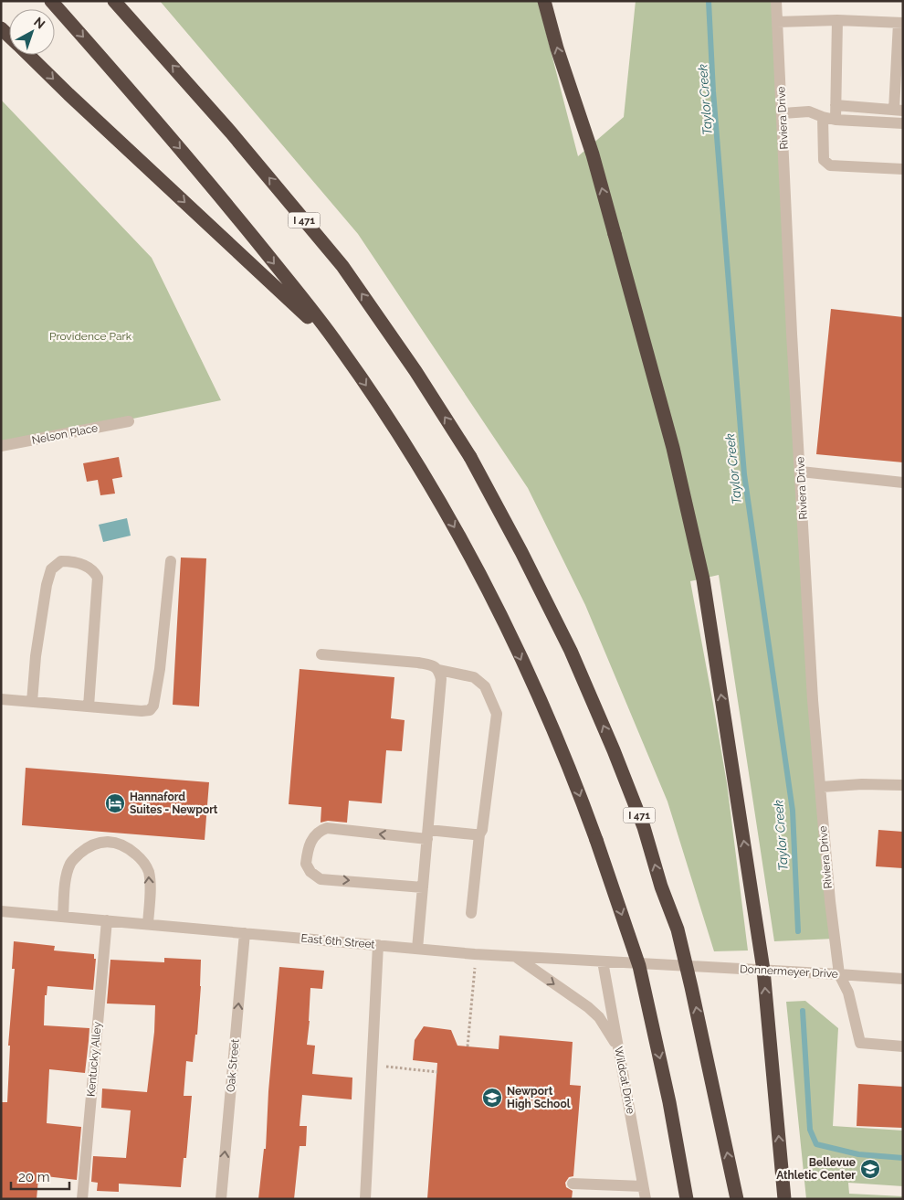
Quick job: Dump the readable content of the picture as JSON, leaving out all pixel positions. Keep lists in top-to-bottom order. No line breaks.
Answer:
{"streets":{"highway":["I 471"],"street":["Riviera Drive","Nelson Place","East 6th Street","Donnermeyer Drive","Kentucky Alley","Oak Street","Wildcat Drive"]},"crossings":[["Riviera Drive","Donnermeyer Drive"],["East 6th Street","Donnermeyer Drive"],["East 6th Street","Kentucky Alley"],["East 6th Street","Oak Street"],["East 6th Street","Wildcat Drive"]],"one_way":["Oak Street"],"water":["Taylor Creek"],"parks":["Providence Park"],"places":{"hotel":["Hannaford Suites - Newport"],"school or university":["Newport High School","Bellevue Athletic Center"]},"scale_bar":"20 m","north":"top right"}
